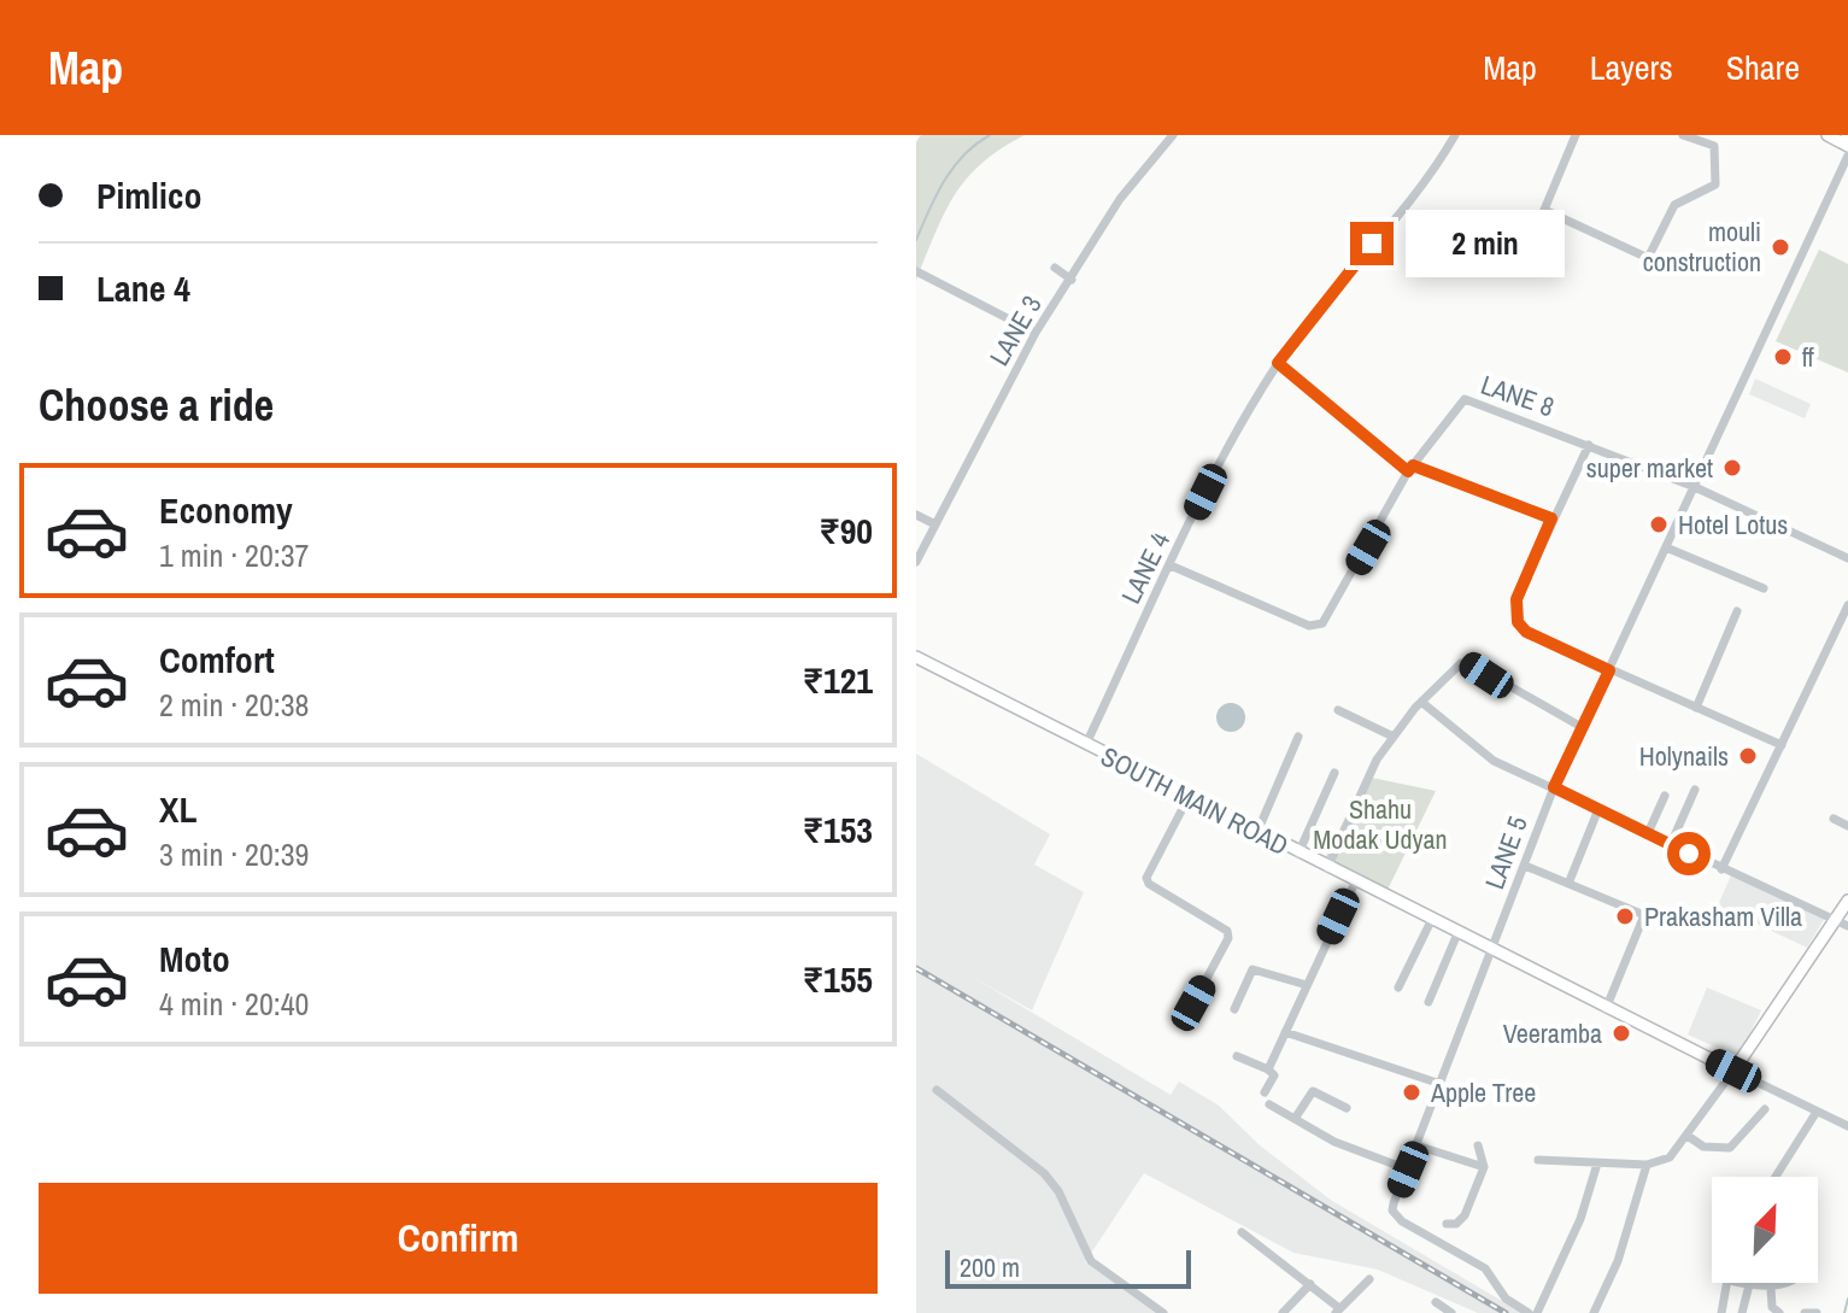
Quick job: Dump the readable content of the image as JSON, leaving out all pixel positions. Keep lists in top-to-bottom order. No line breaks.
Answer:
{"streets":{"main road":["SOUTH MAIN ROAD"],"street":["LANE 3","LANE 8","LANE 4","LANE 5"]},"crossings":[["LANE 8","LANE 4"],["LANE 8","LANE 5"],["LANE 4","SOUTH MAIN ROAD"],["SOUTH MAIN ROAD","LANE 5"]],"parks":["Shahu Modak Udyan"],"places":["mouli construction","ff","super market","Hotel Lotus","Holynails","Prakasham Villa","Veeramba","Apple Tree"],"scale_bar":"200 m","north":"top right","page":{"header":"Map","nav":["Map","Layers","Share"],"banner":["Pimlico","Lane 4"],"bubble":"2 min","heading":"Choose a ride","list":[{"name":"Economy","note":"1 min · 20:37","value":"₹90"},{"name":"Comfort","note":"2 min · 20:38","value":"₹121"},{"name":"XL","note":"3 min · 20:39","value":"₹153"},{"name":"Moto","note":"4 min · 20:40","value":"₹155"}],"buttons":"Confirm","scale":"200 m"}}
